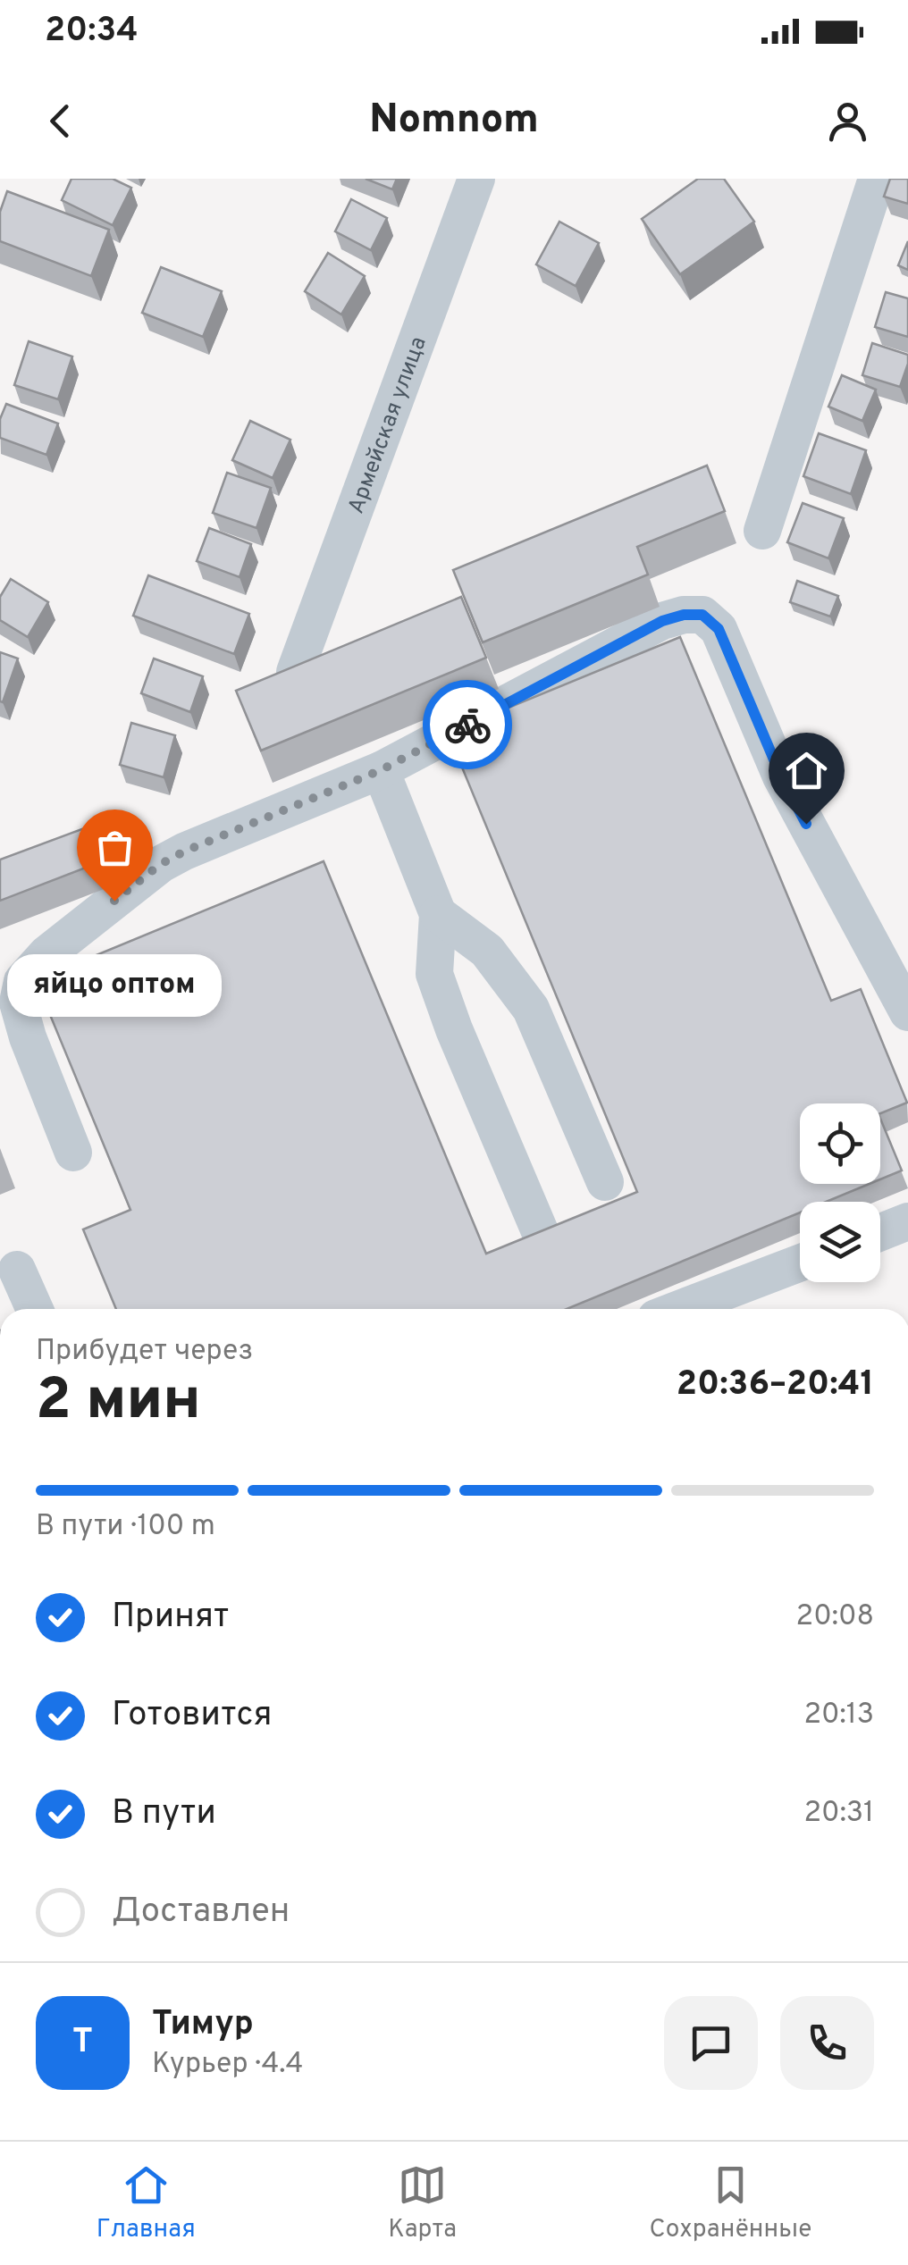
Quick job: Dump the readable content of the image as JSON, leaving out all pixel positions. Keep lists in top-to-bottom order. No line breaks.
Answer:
{"streets":{"street":["Армейская улица"]},"places":["яйцо оптом"],"page":{"status":"20:34","header":"Nomnom","bubble":"яйцо оптом","heading":["2 мин","Прибудет через","20:36–20:41"],"panel":["Тимур","Курьер · 4.4"],"bar":"В пути · 100 m","list":[["Принят","20:08"],["Готовится","20:13"],["В пути","20:31"],"Доставлен"],"round":"Т","tabs":["Главная","Карта","Сохранённые"]}}
